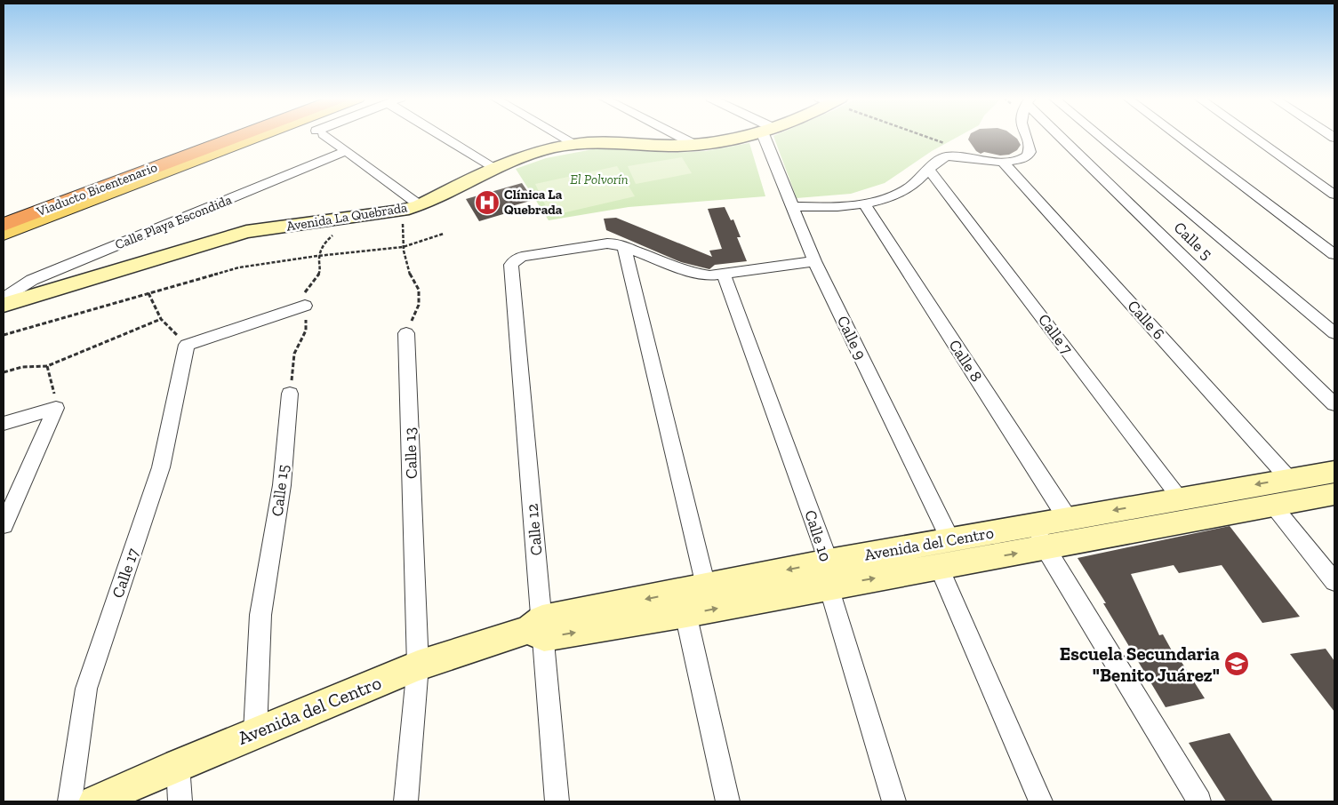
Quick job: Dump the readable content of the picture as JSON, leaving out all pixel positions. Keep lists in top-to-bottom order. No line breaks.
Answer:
{"streets":{"highway":["Viaducto Bicentenario"],"street":["Avenida La Quebrada","Calle Playa Escondida","Calle 5","Calle 6","Calle 7","Calle 9","Calle 8","Calle 13","Calle 15","Calle 12","Calle 10","Avenida del Centro","Calle 17"]},"crossings":[["Calle 6","Avenida del Centro"],["Calle 7","Avenida del Centro"],["Calle 9","Avenida del Centro"],["Calle 8","Avenida del Centro"],["Calle 13","Avenida del Centro"],["Calle 15","Avenida del Centro"],["Calle 12","Avenida del Centro"],["Calle 10","Avenida del Centro"]],"parks":["El Polvorín"],"places":{"hospital":["Clínica La Quebrada"],"school or university":["Escuela Secundaria \"Benito Juárez\""]}}
